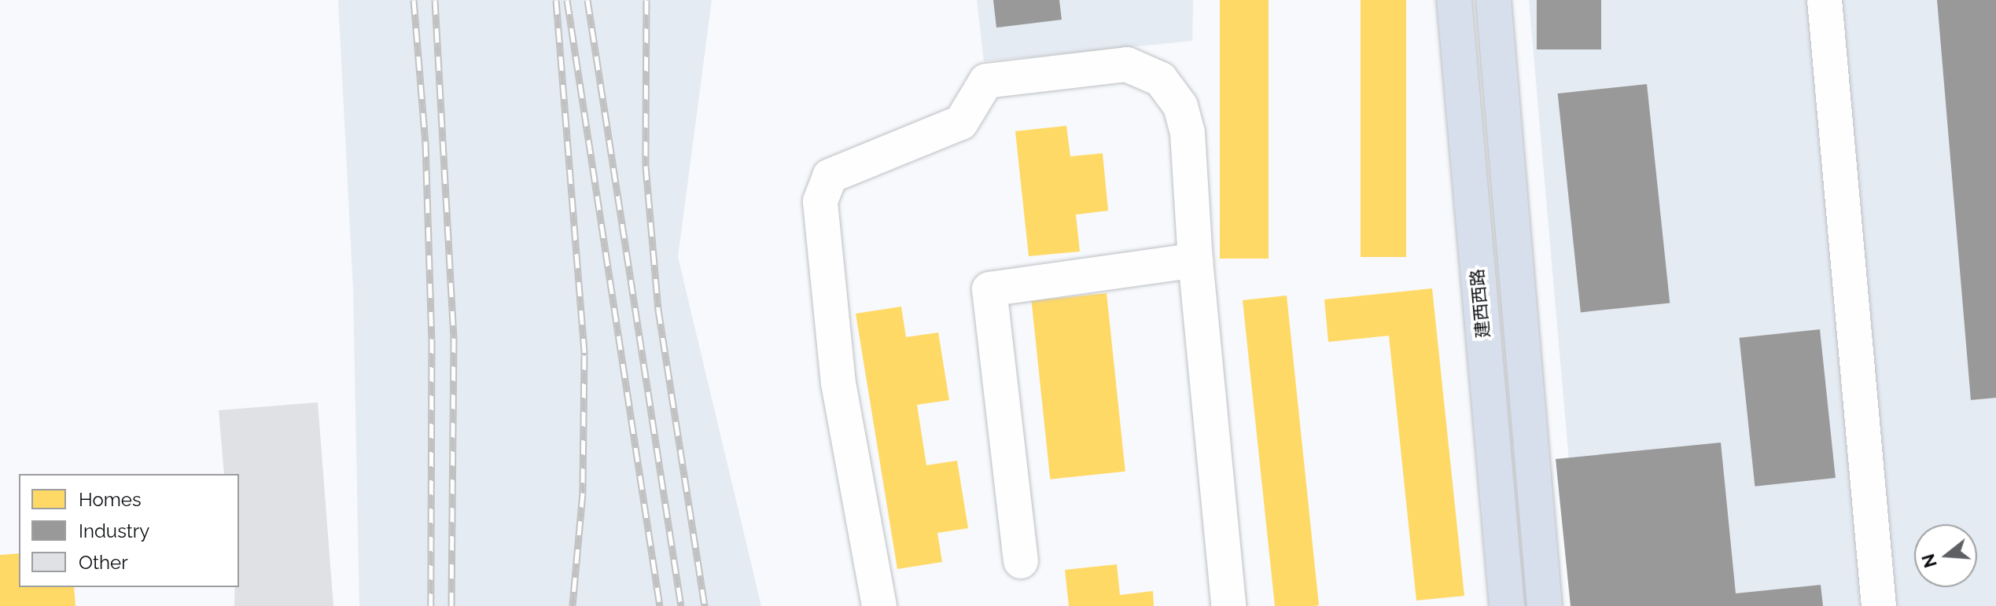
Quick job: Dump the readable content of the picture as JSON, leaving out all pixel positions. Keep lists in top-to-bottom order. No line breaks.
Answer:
{"streets":{"highway":["建西西路"]},"legend":["Homes","Industry","Other"],"north":"left"}
